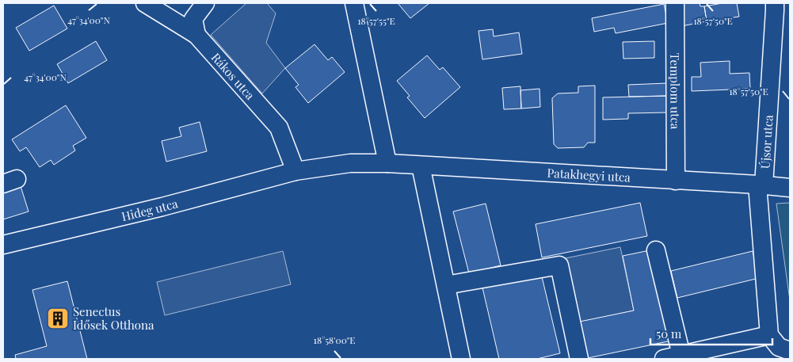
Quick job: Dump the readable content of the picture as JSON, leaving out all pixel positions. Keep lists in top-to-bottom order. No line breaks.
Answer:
{"streets":{"street":["Rákos utca","Templom utca","Újsor utca","Patakhegyi utca","Hideg utca"]},"crossings":[["Rákos utca","Patakhegyi utca"],["Rákos utca","Hideg utca"],["Templom utca","Patakhegyi utca"],["Újsor utca","Patakhegyi utca"],["Patakhegyi utca","Hideg utca"]],"places":{"building":["Senectus Idősek Otthona"]},"scale_bar":"50 m","coordinates":["47°34'00\"N","18°57'55\"E","18°57'50\"E","18°58'00\"E"]}
